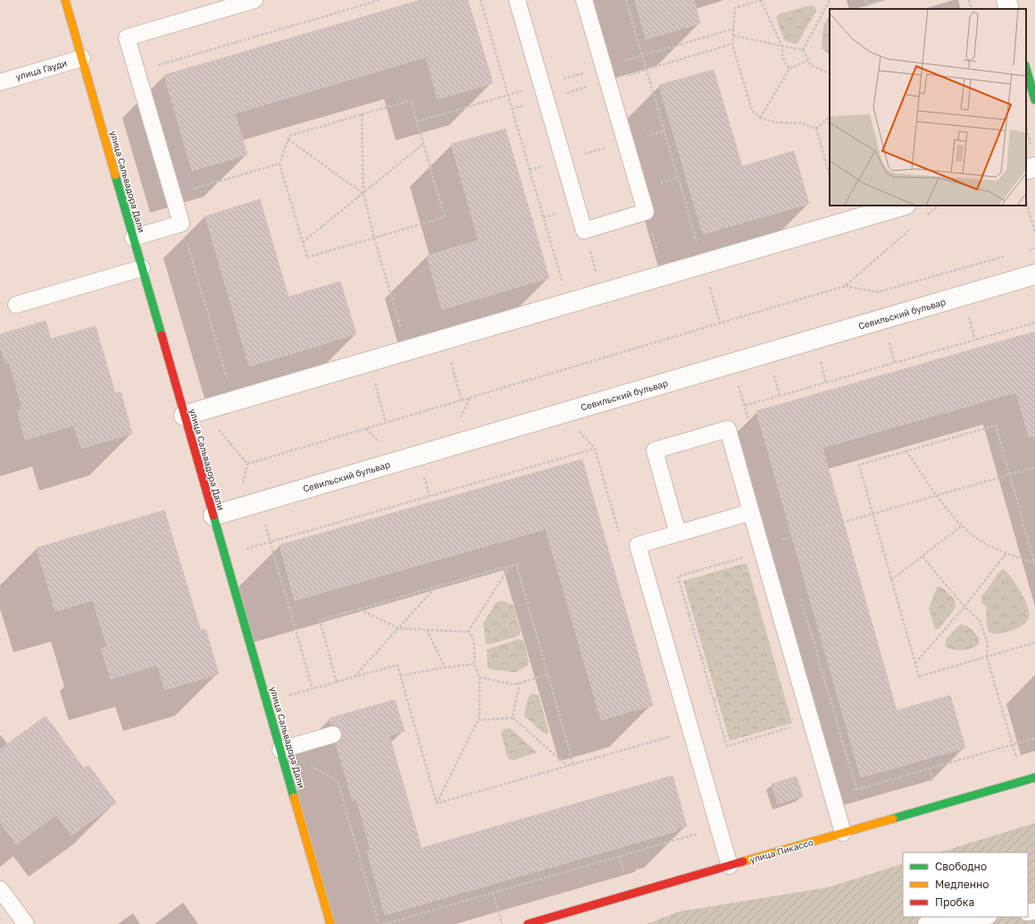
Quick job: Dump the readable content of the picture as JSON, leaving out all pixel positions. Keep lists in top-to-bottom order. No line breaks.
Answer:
{"streets":{"street":["улица Сальвадора Дали","Севильский бульвар","улица Пикассо"],"lane":["улица Гауди"]},"crossings":[["улица Гауди","улица Сальвадора Дали"],["улица Сальвадора Дали","Севильский бульвар"]],"legend":["Свободно","Медленно","Пробка"]}
